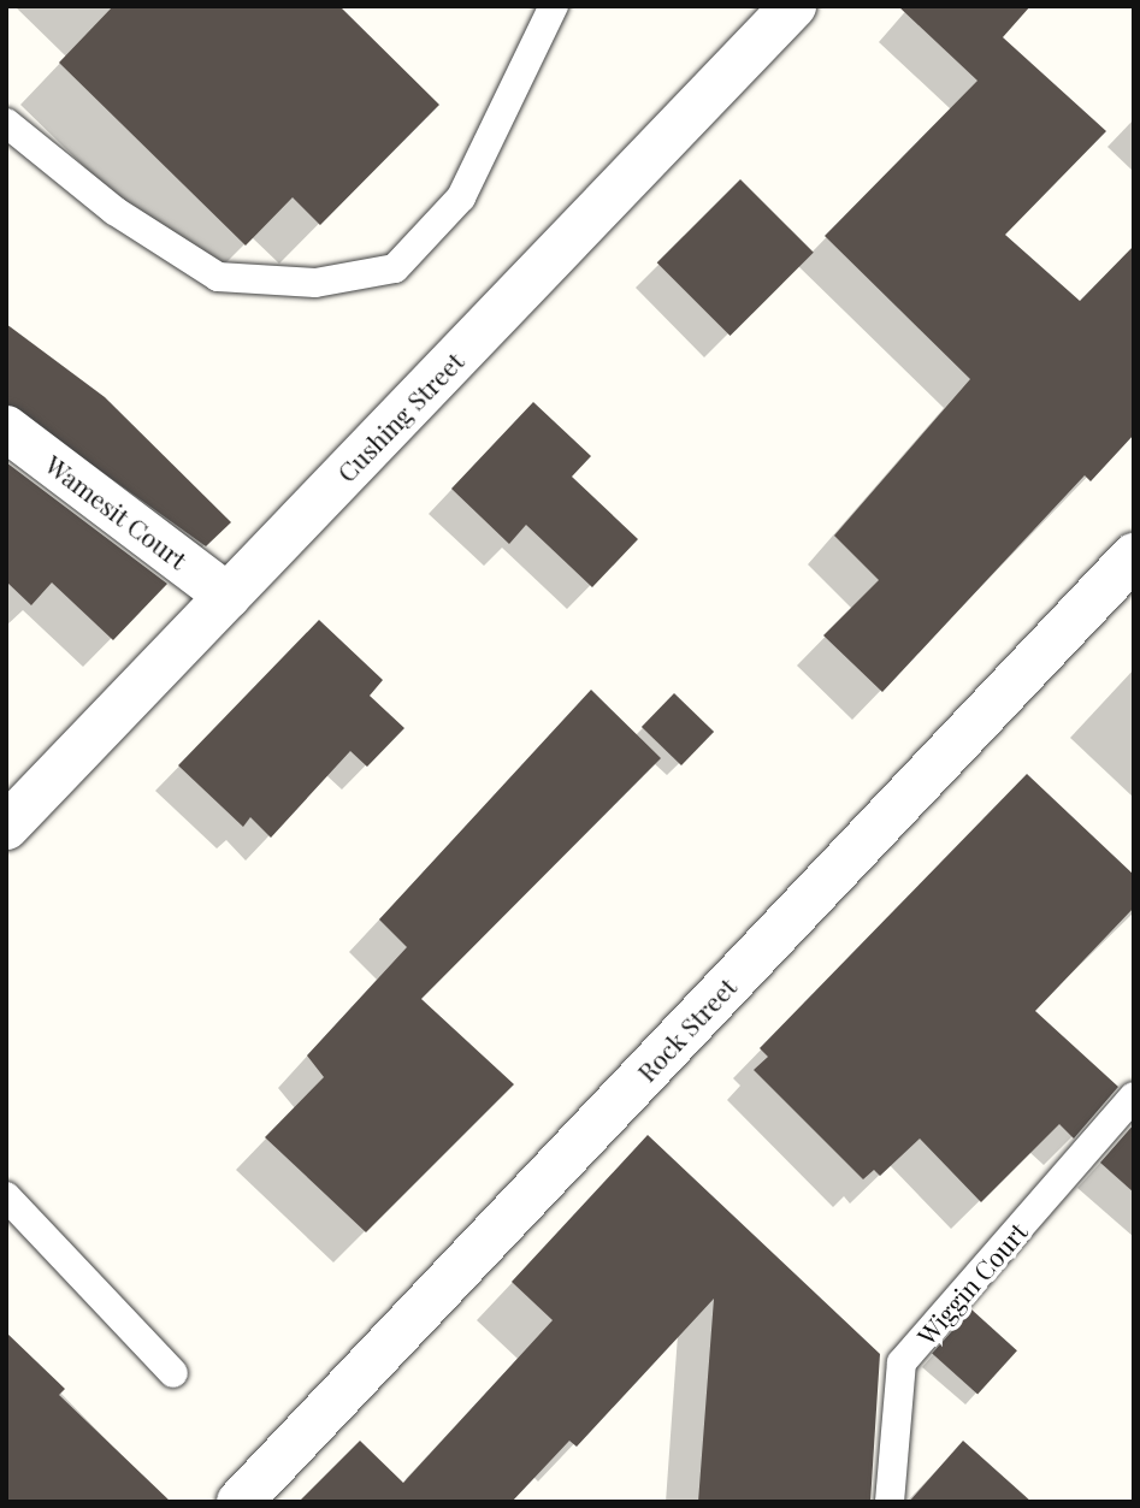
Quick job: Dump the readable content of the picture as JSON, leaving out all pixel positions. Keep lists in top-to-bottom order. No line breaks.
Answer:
{"streets":{"street":["Cushing Street","Wamesit Court","Rock Street"],"lane":["Wiggin Court"]},"crossings":[["Cushing Street","Wamesit Court"]]}
